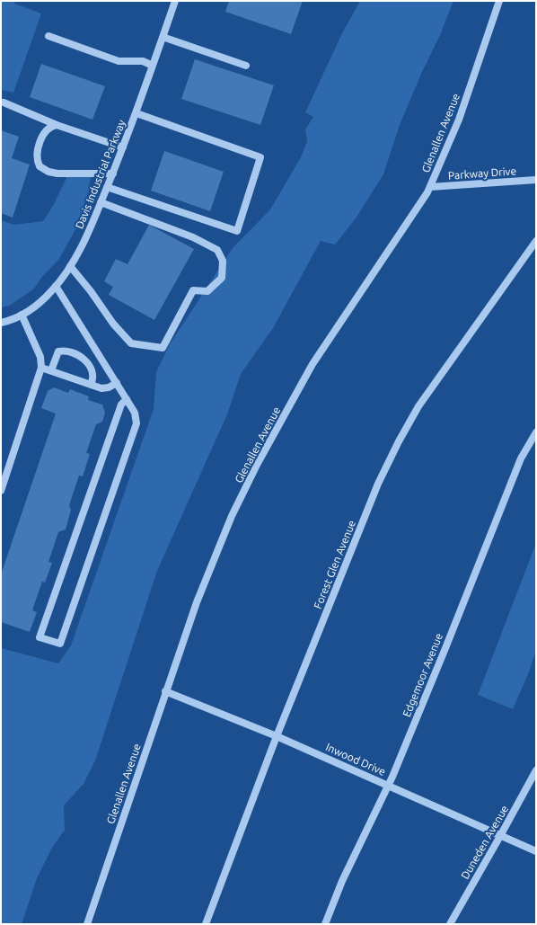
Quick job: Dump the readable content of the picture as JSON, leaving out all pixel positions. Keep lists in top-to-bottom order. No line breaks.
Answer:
{"streets":{"street":["Glenallen Avenue","Parkway Drive","Davis Industrial Parkway","Forest Glen Avenue","Edgemoor Avenue","Inwood Drive","Duneden Avenue"]},"crossings":[["Glenallen Avenue","Parkway Drive"],["Glenallen Avenue","Inwood Drive"],["Forest Glen Avenue","Inwood Drive"],["Edgemoor Avenue","Inwood Drive"],["Inwood Drive","Duneden Avenue"]]}
